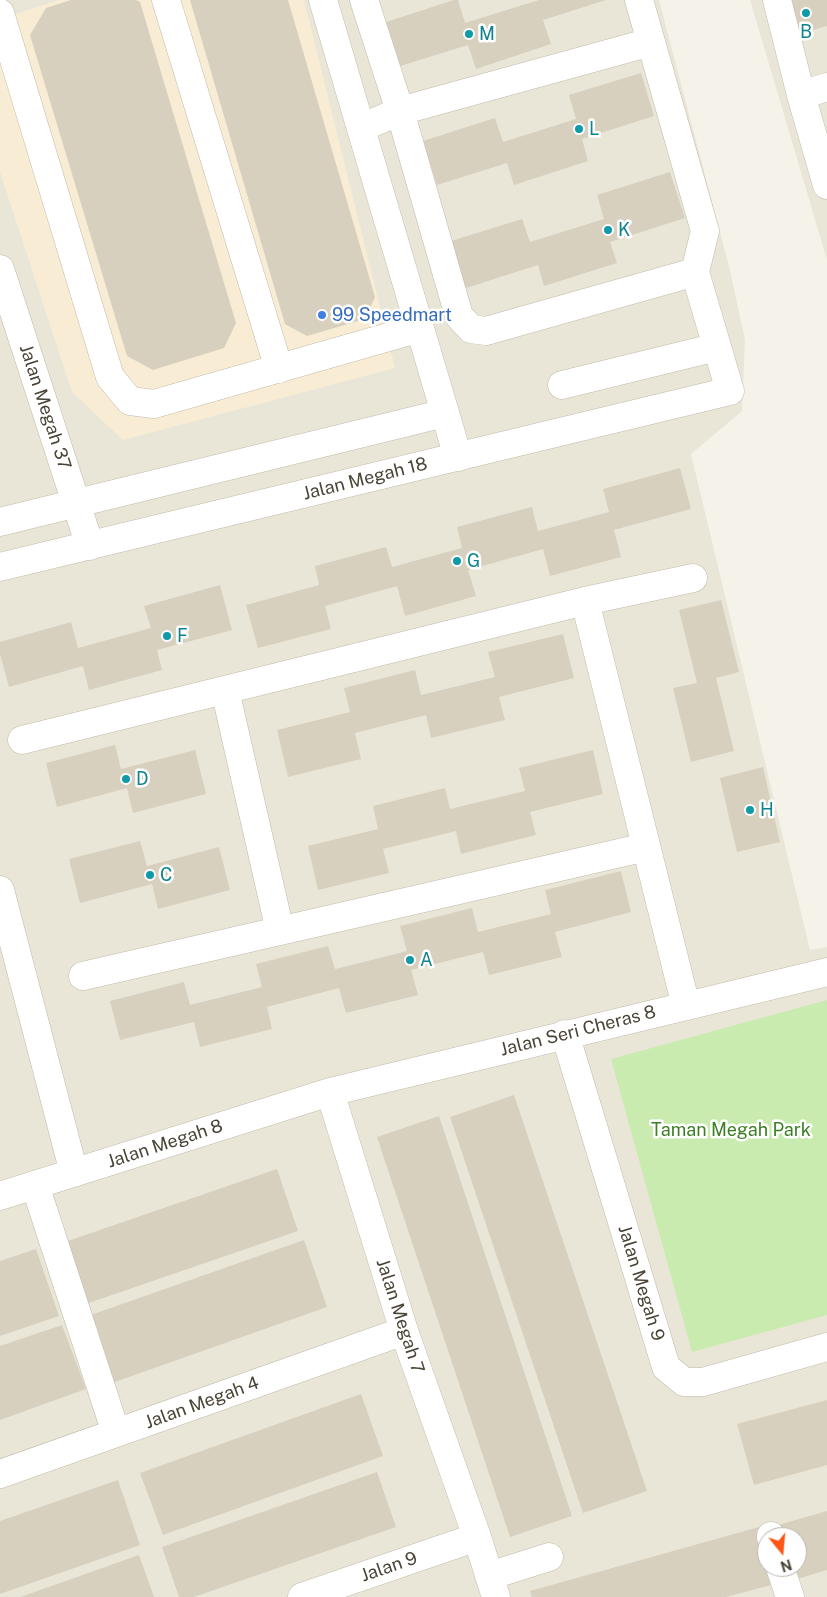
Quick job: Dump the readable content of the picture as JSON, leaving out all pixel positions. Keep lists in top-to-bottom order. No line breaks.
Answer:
{"streets":{"street":["Jalan Megah 37","Jalan Megah 18","Jalan Seri Cheras 8","Jalan Megah 8","Jalan Megah 9","Jalan Megah 7","Jalan Megah 4","Jalan 9"]},"crossings":[["Jalan Megah 37","Jalan Megah 18"],["Jalan Seri Cheras 8","Jalan Megah 8"],["Jalan Seri Cheras 8","Jalan Megah 9"],["Jalan Seri Cheras 8","Jalan Megah 7"],["Jalan Megah 8","Jalan Megah 7"],["Jalan Megah 7","Jalan Megah 4"],["Jalan Megah 7","Jalan 9"]],"parks":["Taman Megah Park"],"places":["B","M","L","K","99 Speedmart","G","F","D","H","C","A"],"north":"bottom"}
